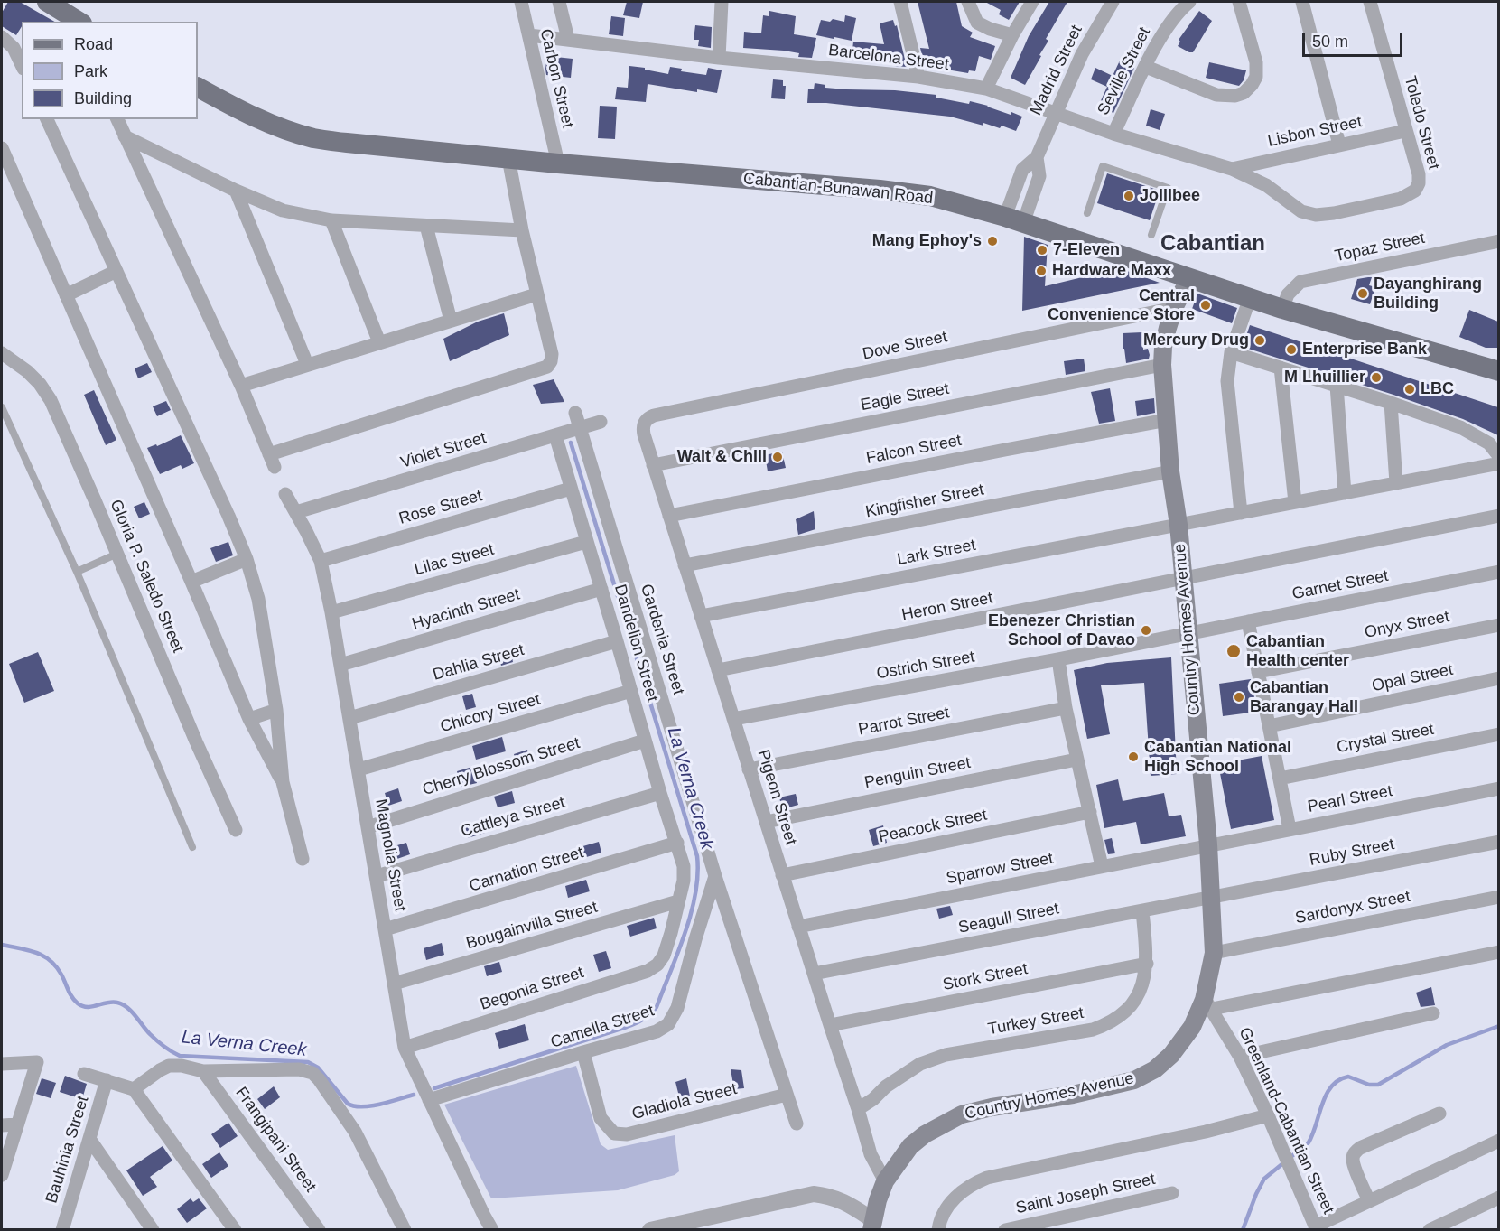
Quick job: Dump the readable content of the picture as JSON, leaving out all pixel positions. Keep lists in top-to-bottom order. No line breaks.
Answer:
{"streets":{"main road":["Cabantian-Bunawan Road","Country Homes Avenue"],"street":["Barcelona Street","Madrid Street","Seville Street","Carbon Street","Toledo Street","Lisbon Street","Topaz Street","Dove Street","Eagle Street","Falcon Street","Violet Street","Kingfisher Street","Rose Street","Lark Street","Lilac Street","Gloria P. Saledo Street","Garnet Street","Heron Street","Hyacinth Street","Onyx Street","Gardenia Street","Dandelion Street","Dahlia Street","Ostrich Street","Opal Street","Chicory Street","Parrot Street","Crystal Street","Cherry Blossom Street","Penguin Street","Pigeon Street","Pearl Street","Cattleya Street","Peacock Street","Ruby Street","Magnolia Street","Sparrow Street","Carnation Street","Sardonyx Street","Seagull Street","Bougainvilla Street","Stork Street","Begonia Street","Turkey Street","Camella Street","Gladiola Street","Greenland-Cabantian Street","Frangipani Street","Bauhinia Street","Saint Joseph Street"]},"crossings":[["Barcelona Street","Madrid Street"],["Barcelona Street","Seville Street"],["Barcelona Street","Carbon Street"],["Barcelona Street","Toledo Street"],["Barcelona Street","Lisbon Street"],["Madrid Street","Cabantian-Bunawan Road"],["Carbon Street","Cabantian-Bunawan Road"],["Toledo Street","Lisbon Street"],["Cabantian-Bunawan Road","Topaz Street"],["Cabantian-Bunawan Road","Country Homes Avenue"],["Dove Street","Country Homes Avenue"],["Dove Street","Pigeon Street"],["Eagle Street","Country Homes Avenue"],["Eagle Street","Pigeon Street"],["Falcon Street","Country Homes Avenue"],["Falcon Street","Pigeon Street"],["Violet Street","Gardenia Street"],["Violet Street","Dandelion Street"],["Violet Street","Magnolia Street"],["Kingfisher Street","Country Homes Avenue"],["Kingfisher Street","Pigeon Street"],["Rose Street","Dandelion Street"],["Rose Street","Magnolia Street"],["Lark Street","Country Homes Avenue"],["Lark Street","Pigeon Street"],["Lilac Street","Dandelion Street"],["Lilac Street","Magnolia Street"],["Garnet Street","Country Homes Avenue"],["Garnet Street","Ostrich Street"],["Heron Street","Country Homes Avenue"],["Heron Street","Pigeon Street"],["Hyacinth Street","Dandelion Street"],["Hyacinth Street","Magnolia Street"],["Country Homes Avenue","Ostrich Street"],["Country Homes Avenue","Pigeon Street"],["Country Homes Avenue","Pearl Street"],["Country Homes Avenue","Ruby Street"],["Country Homes Avenue","Sparrow Street"],["Country Homes Avenue","Sardonyx Street"],["Country Homes Avenue","Seagull Street"],["Country Homes Avenue","Greenland-Cabantian Street"],["Gardenia Street","Camella Street"],["Gardenia Street","Gladiola Street"],["Dandelion Street","Dahlia Street"],["Dandelion Street","Chicory Street"],["Dandelion Street","Cherry Blossom Street"],["Dandelion Street","Cattleya Street"],["Dandelion Street","Carnation Street"],["Dandelion Street","Bougainvilla Street"],["Dandelion Street","Begonia Street"],["Dahlia Street","Magnolia Street"],["Ostrich Street","Pigeon Street"],["Chicory Street","Magnolia Street"],["Parrot Street","Pigeon Street"],["Cherry Blossom Street","Magnolia Street"],["Penguin Street","Pigeon Street"],["Pigeon Street","Peacock Street"],["Pigeon Street","Sparrow Street"],["Pigeon Street","Seagull Street"],["Pigeon Street","Stork Street"],["Pigeon Street","Turkey Street"],["Pearl Street","Sparrow Street"],["Cattleya Street","Magnolia Street"],["Ruby Street","Seagull Street"],["Magnolia Street","Carnation Street"],["Magnolia Street","Bougainvilla Street"],["Magnolia Street","Begonia Street"],["Magnolia Street","Camella Street"],["Seagull Street","Turkey Street"],["Stork Street","Turkey Street"],["Camella Street","Gladiola Street"]],"districts":["Cabantian"],"water":["La Verna Creek"],"places":["Jollibee","Mang Ephoy's","7-Eleven","Hardware Maxx","Dayanghirang Building","Central Convenience Store","Mercury Drug","Enterprise Bank","M Lhuillier","LBC","Wait & Chill","Ebenezer Christian School of Davao","Cabantian Health center","Cabantian Barangay Hall","Cabantian National High School"],"legend":["Road","Park","Building"],"scale_bar":"50 m"}
